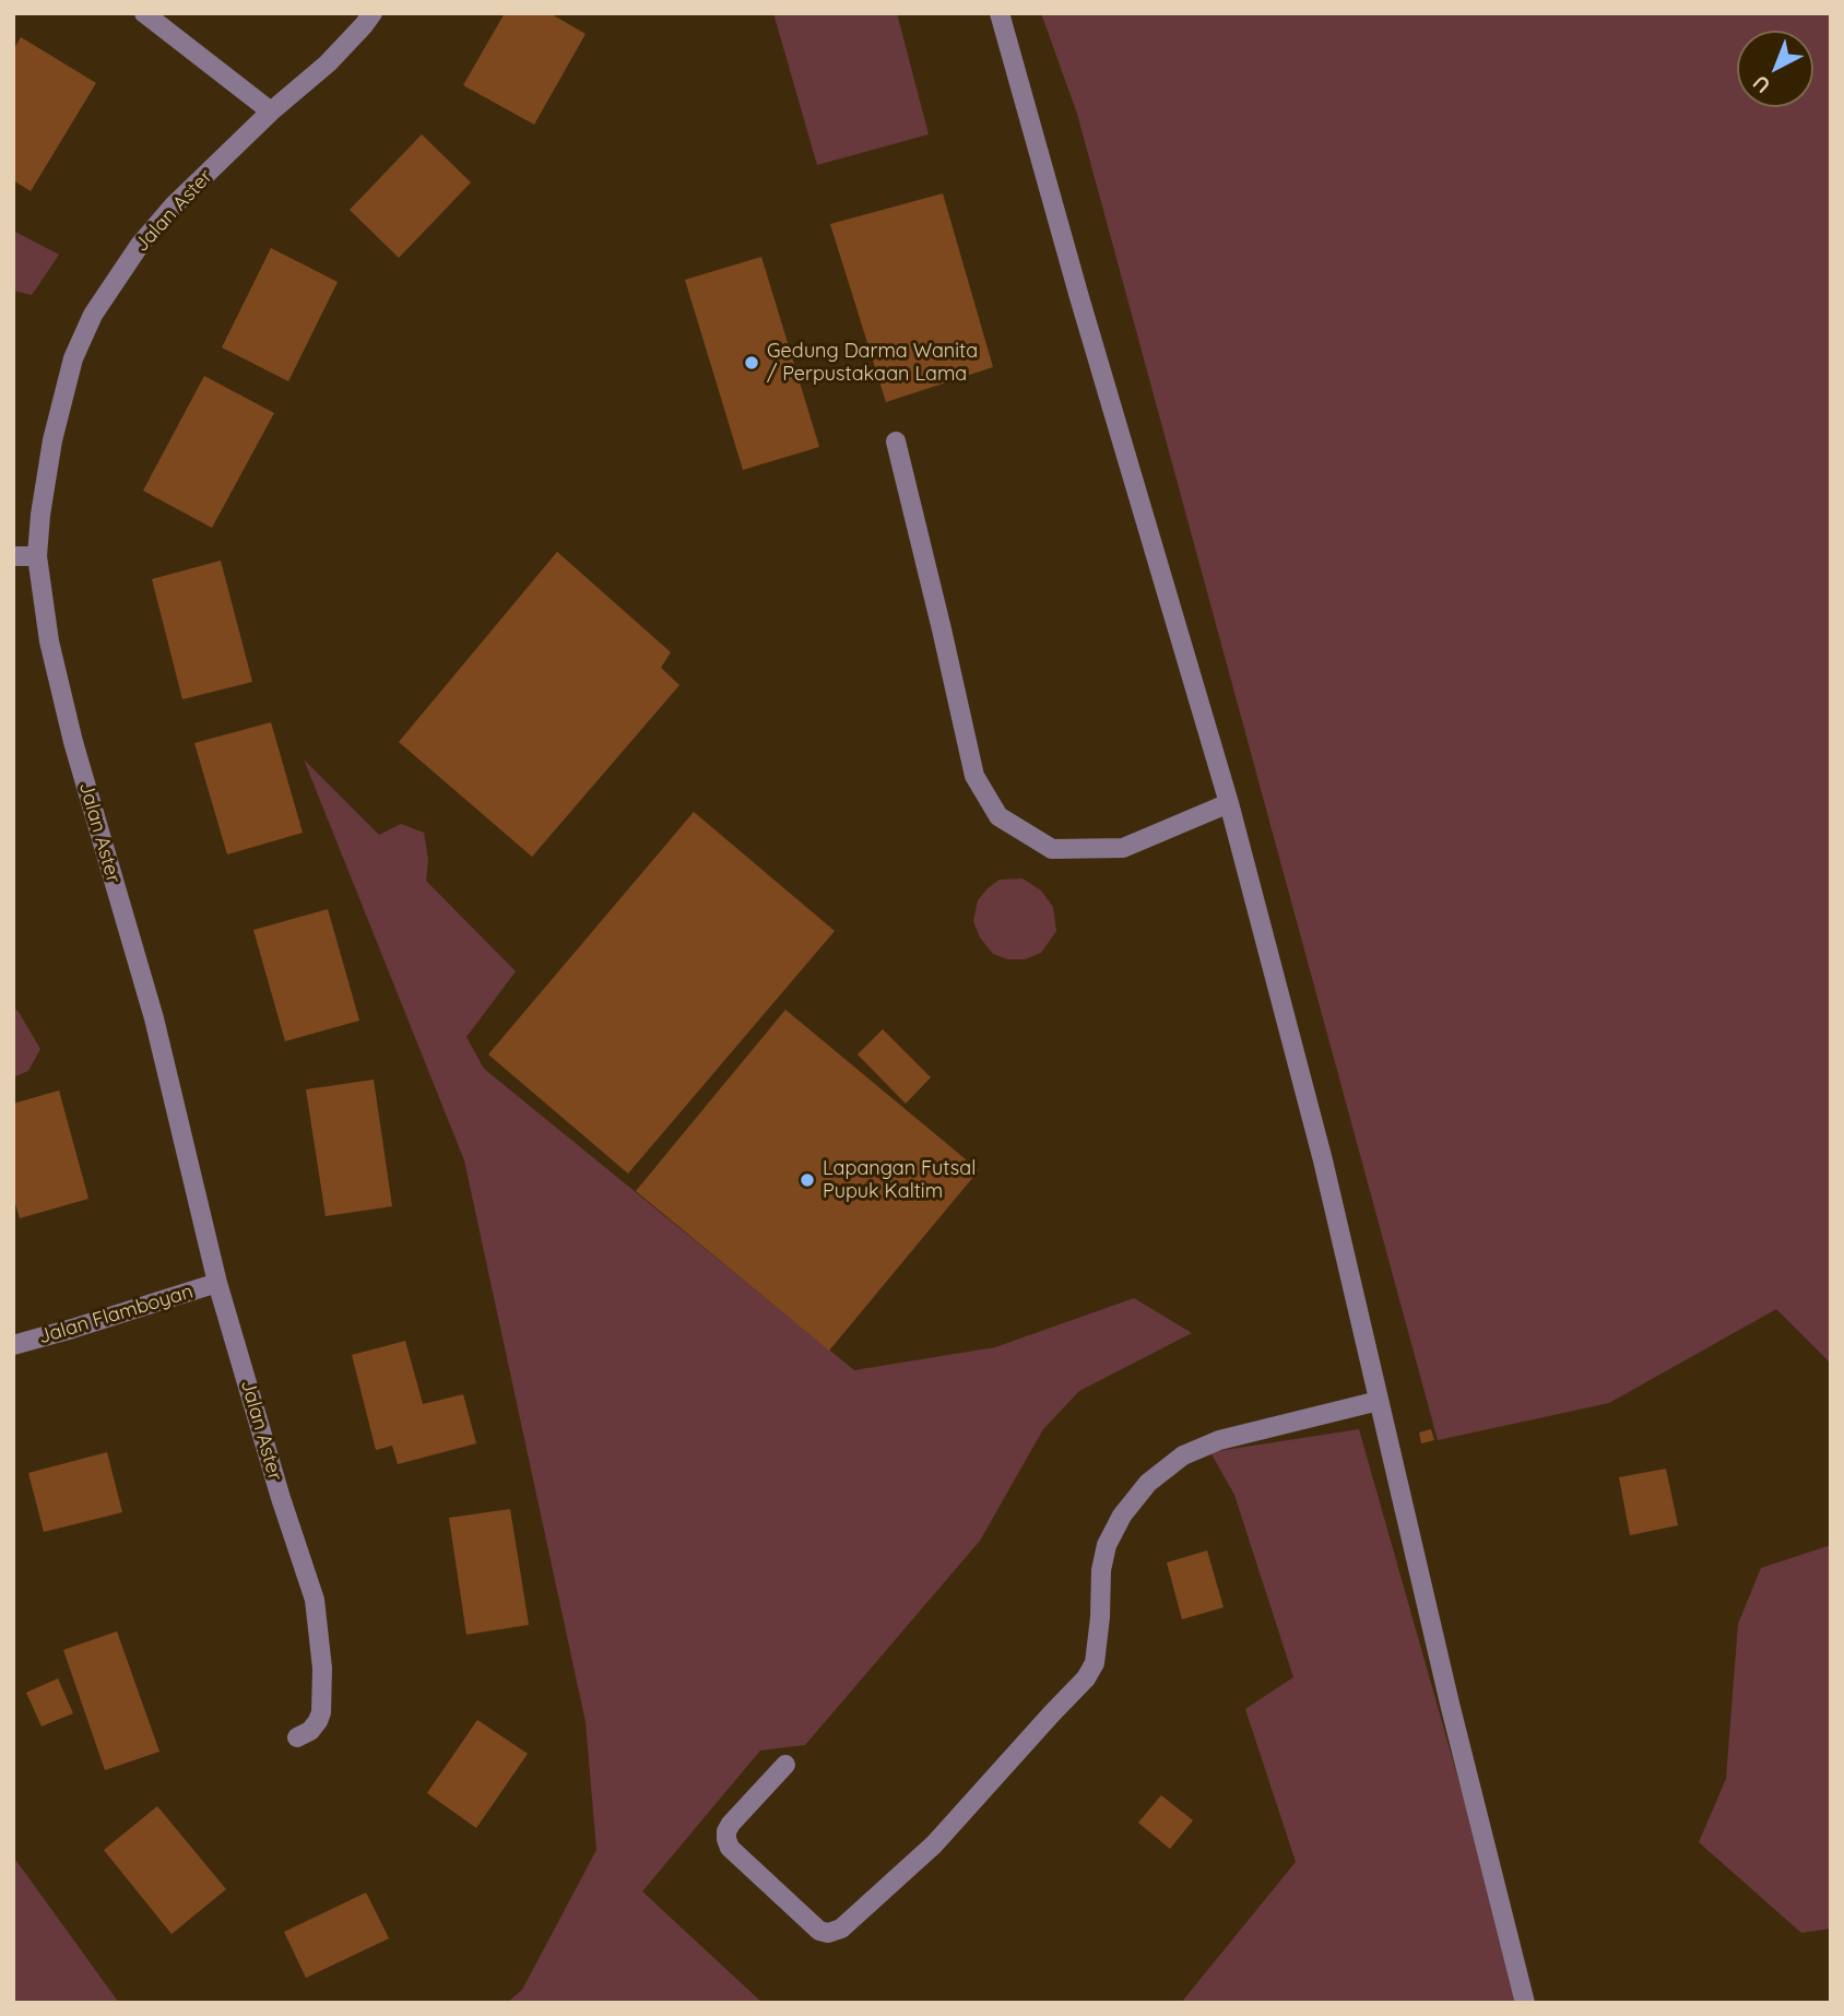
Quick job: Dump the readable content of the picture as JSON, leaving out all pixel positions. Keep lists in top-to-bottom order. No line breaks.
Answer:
{"streets":{"street":["Jalan Aster","Jalan Flamboyan"]},"crossings":[["Jalan Aster","Jalan Flamboyan"]],"places":["Gedung Darma Wanita / Perpustakaan Lama","Lapangan Futsal Pupuk Kaltim"],"north":"bottom left"}
